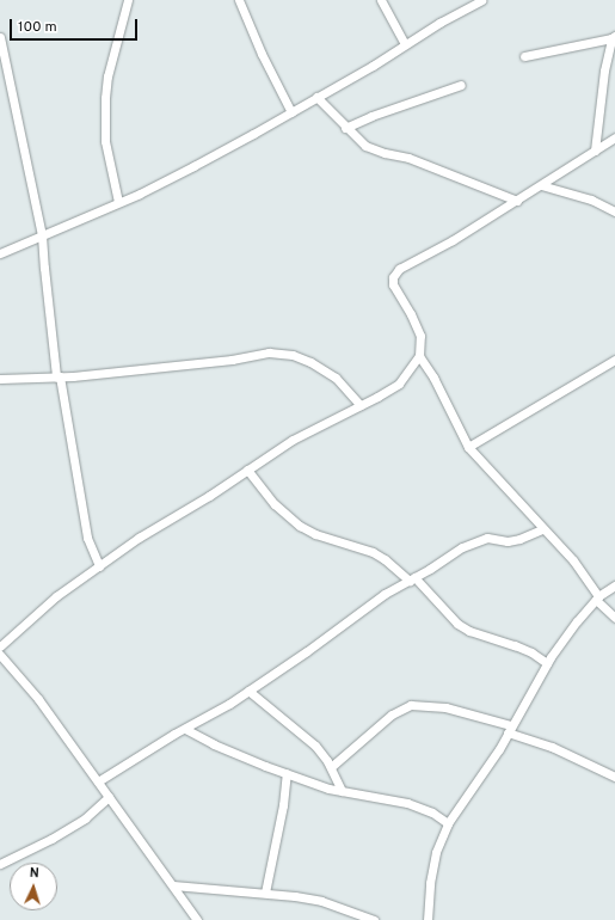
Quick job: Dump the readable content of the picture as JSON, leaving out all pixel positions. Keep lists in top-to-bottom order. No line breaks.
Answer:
{"scale_bar":"100 m","north":"top"}
